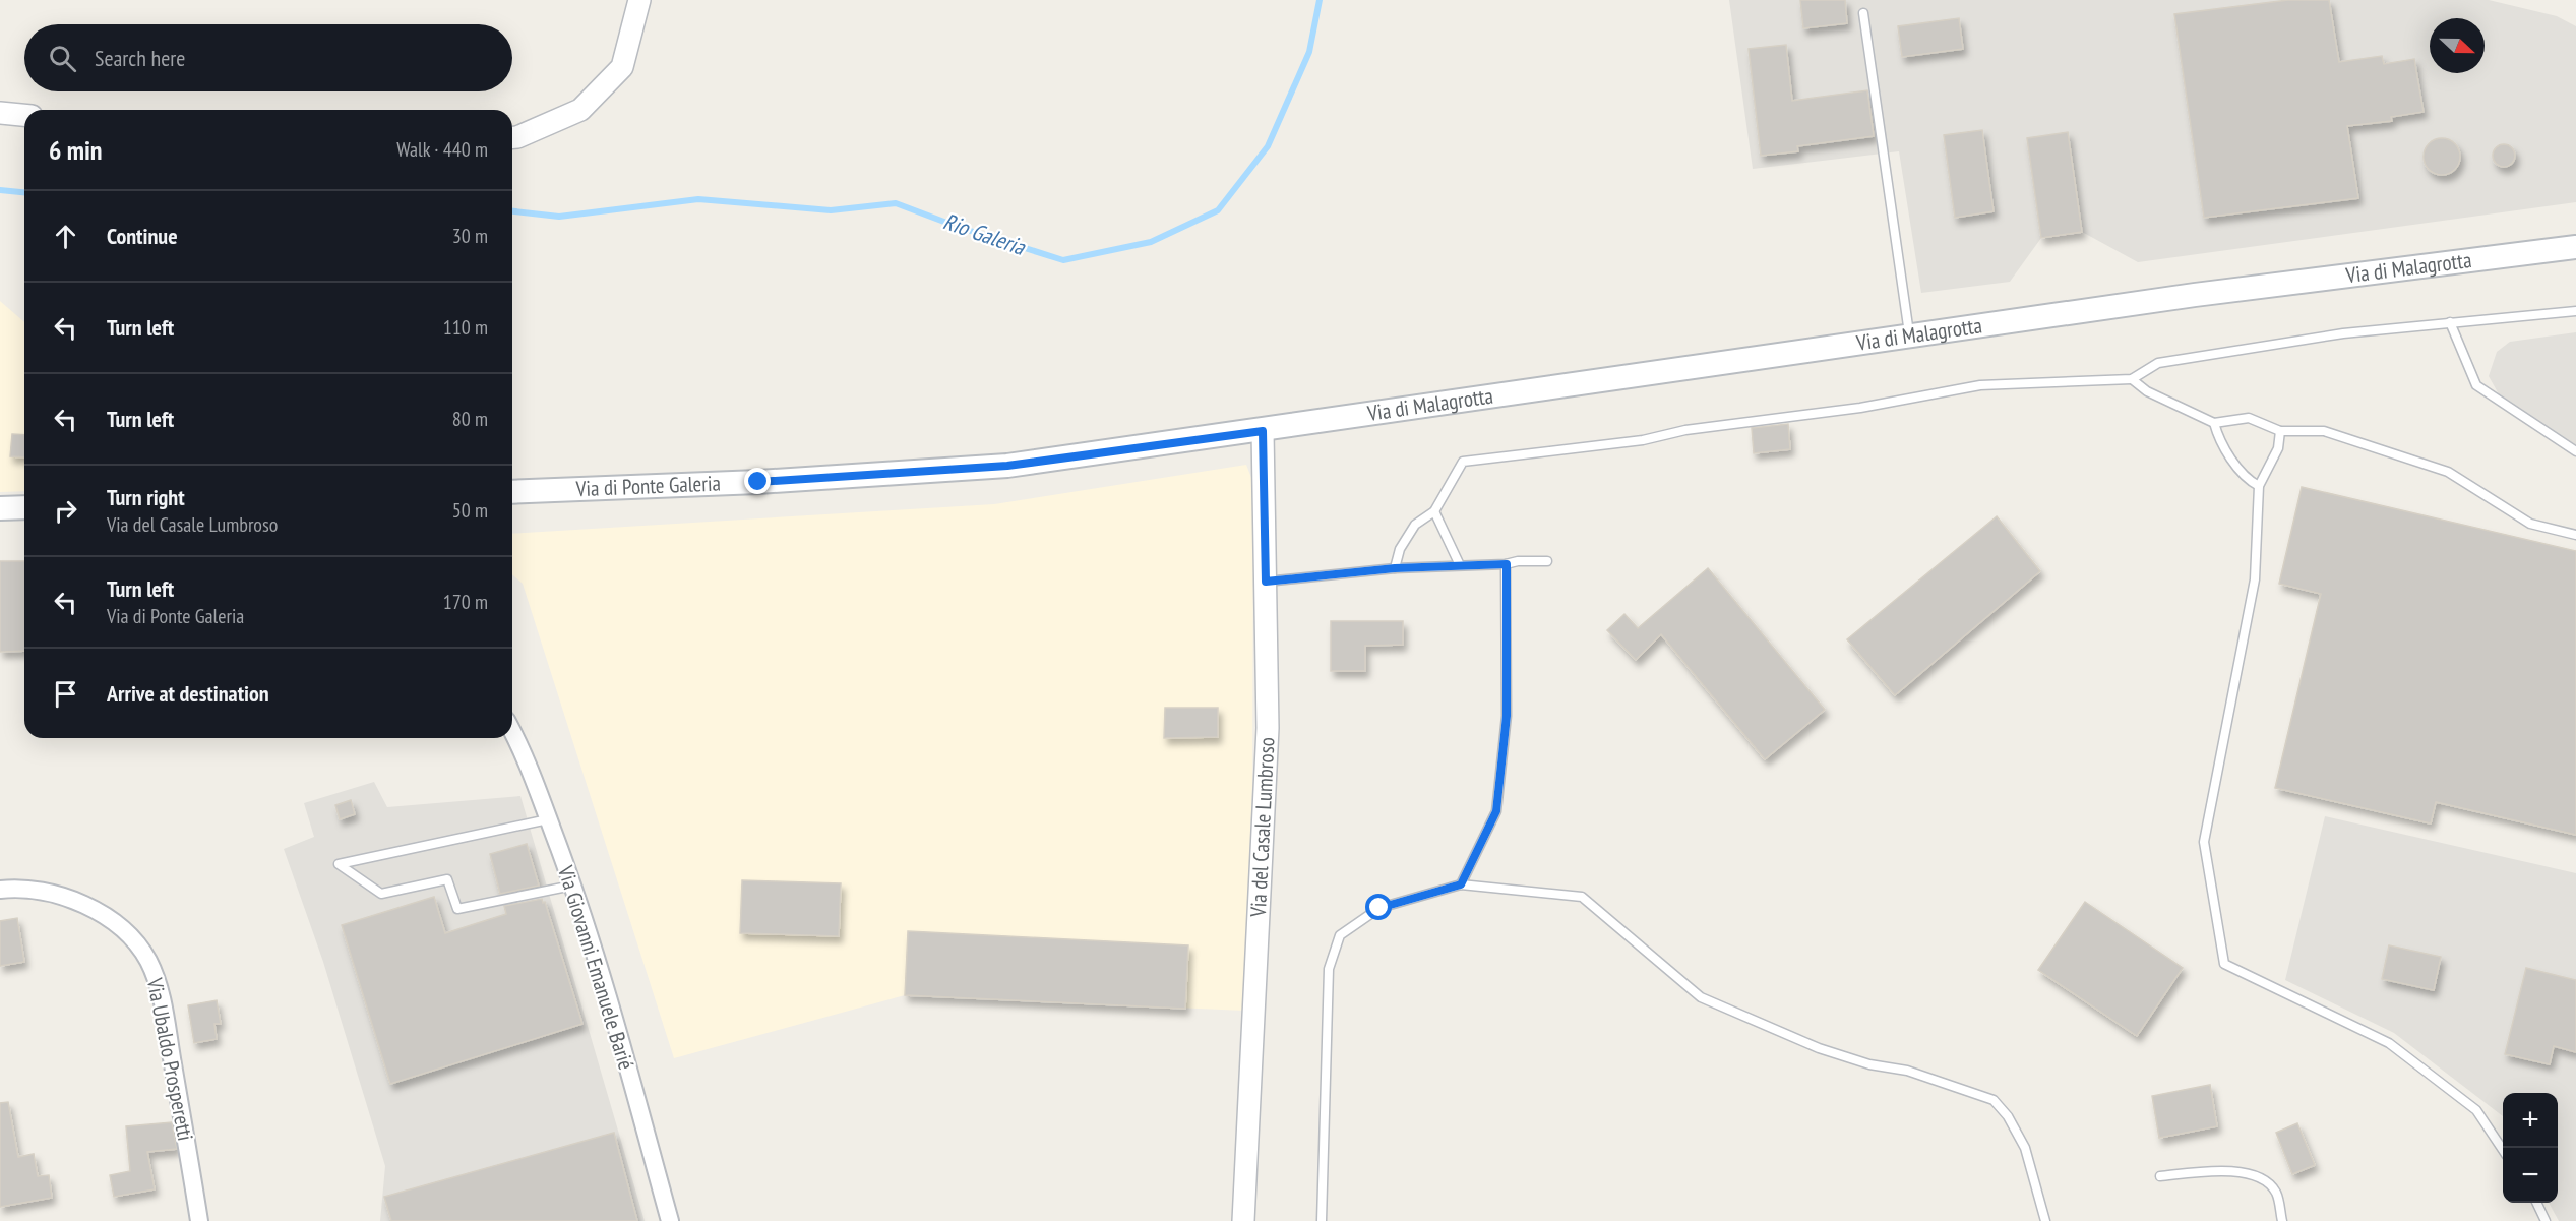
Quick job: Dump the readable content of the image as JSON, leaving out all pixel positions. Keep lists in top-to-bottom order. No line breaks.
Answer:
{"streets":{"main road":["Via di Malagrotta","Via di Ponte Galeria"],"street":["Via del Casale Lumbroso","Via Giovanni Emanuele Barié","Via Ubaldo Prosperetti"]},"crossings":[["Via di Malagrotta","Via di Ponte Galeria"],["Via di Malagrotta","Via del Casale Lumbroso"],["Via di Ponte Galeria","Via del Casale Lumbroso"]],"water":["Rio Galeria"],"north":"right","page":{"search":"Search here","heading":["6 min","Walk · 440 m"],"list":[["Continue","30 m"],["Turn left","110 m"],["Turn left","80 m"],["Turn right","Via del Casale Lumbroso","50 m"],["Turn left","Via di Ponte Galeria","170 m"],"Arrive at destination"],"map_buttons":["+","−"]}}
